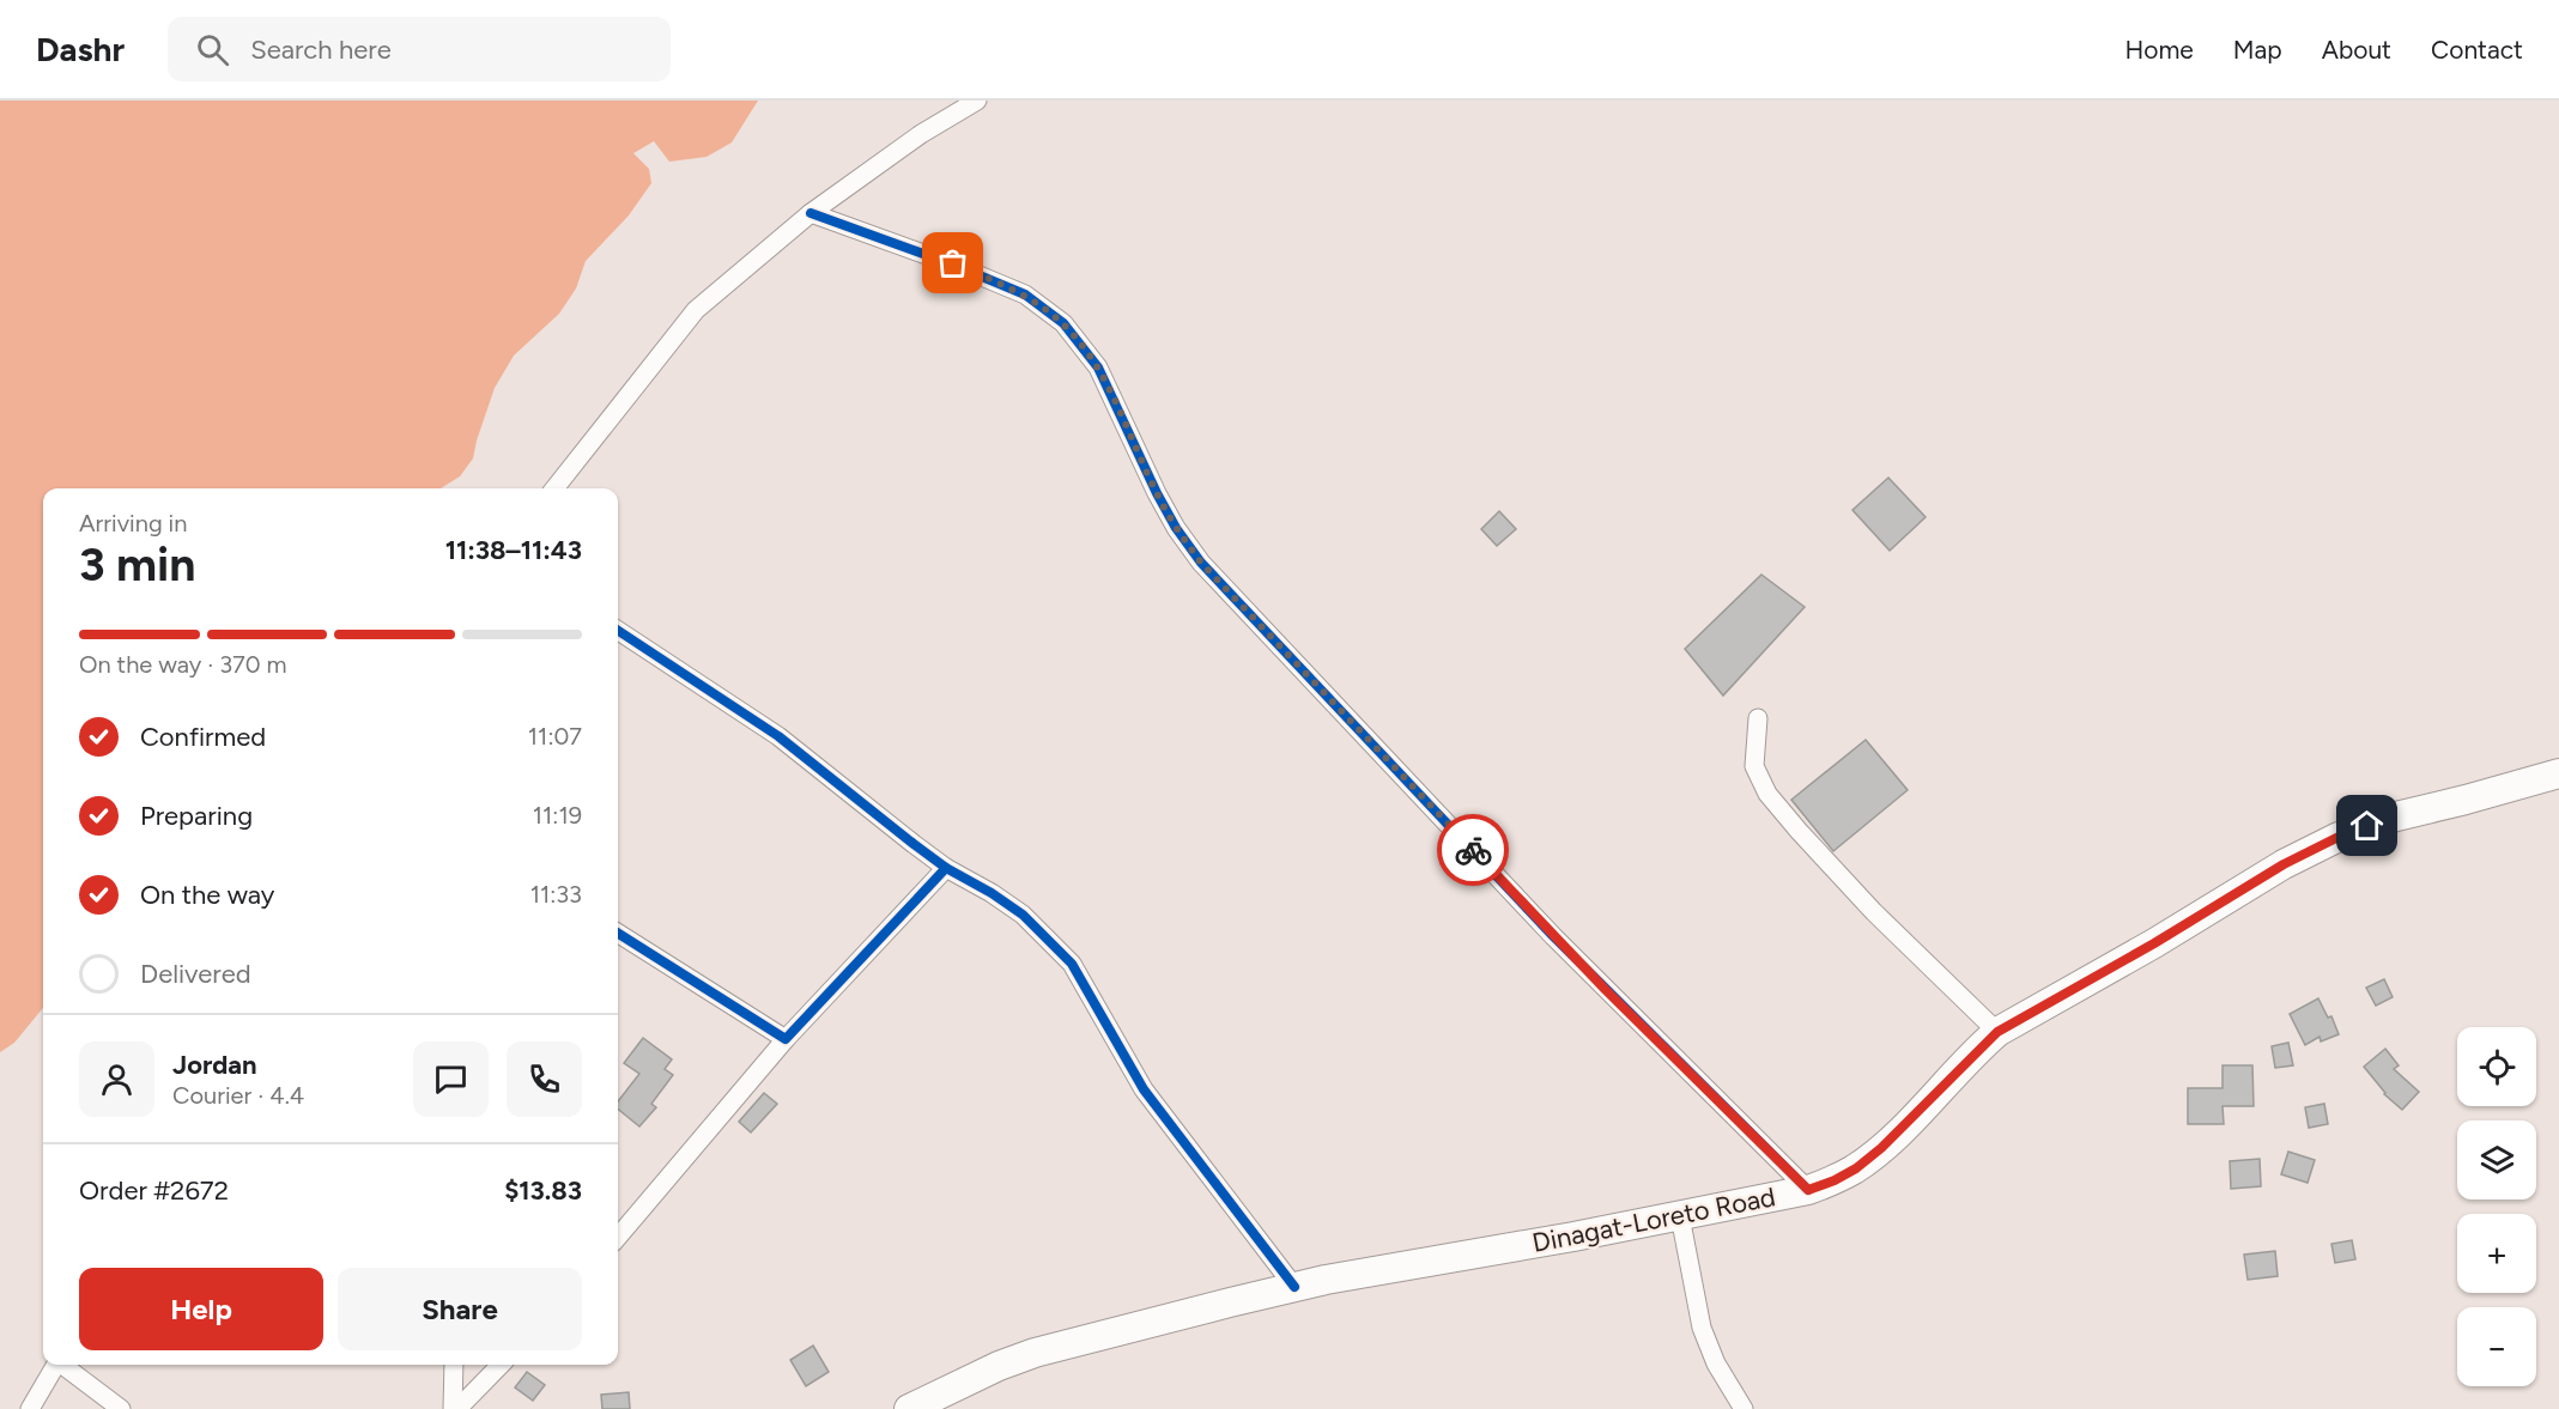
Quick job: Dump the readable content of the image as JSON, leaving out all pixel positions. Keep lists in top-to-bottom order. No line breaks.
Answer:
{"streets":{"main road":["Dinagat-Loreto Road"]},"page":{"header":"Dashr","search":"Search here","nav":["Home","Map","About","Contact"],"heading":["3 min","Arriving in","11:38–11:43"],"panel":["Jordan","Courier · 4.4","Order #2672","$13.83"],"bar":"On the way · 370 m","list":[["Confirmed","11:07"],["Preparing","11:19"],["On the way","11:33"],"Delivered"],"map_buttons":["+","−"],"buttons":["Help","Share"]}}
